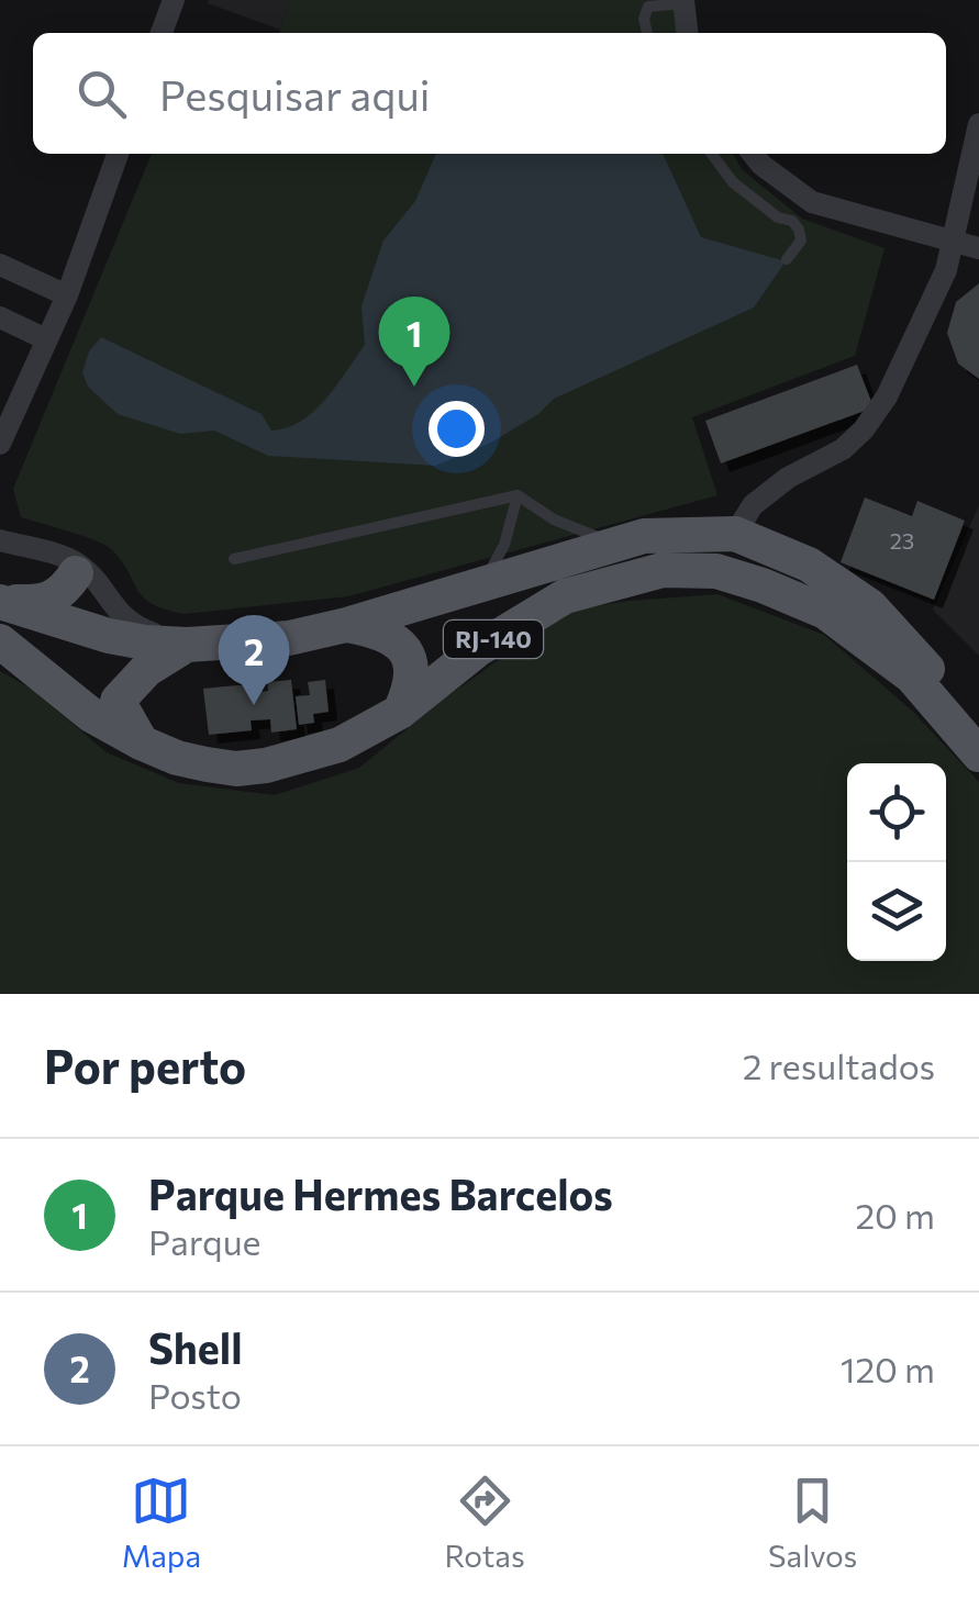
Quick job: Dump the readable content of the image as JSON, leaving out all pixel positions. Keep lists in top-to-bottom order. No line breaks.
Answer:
{"streets":{"main road":["RJ-140"]},"house_numbers":["23"],"page":{"search":"Pesquisar aqui","pins":["1","2"],"heading":["Por perto","2 resultados"],"list":[{"mark":"1","name":"Parque Hermes Barcelos","note":"Parque","value":"20 m"},{"mark":"2","name":"Shell","note":"Posto","value":"120 m"}],"nav":["Mapa","Rotas","Salvos"]}}
